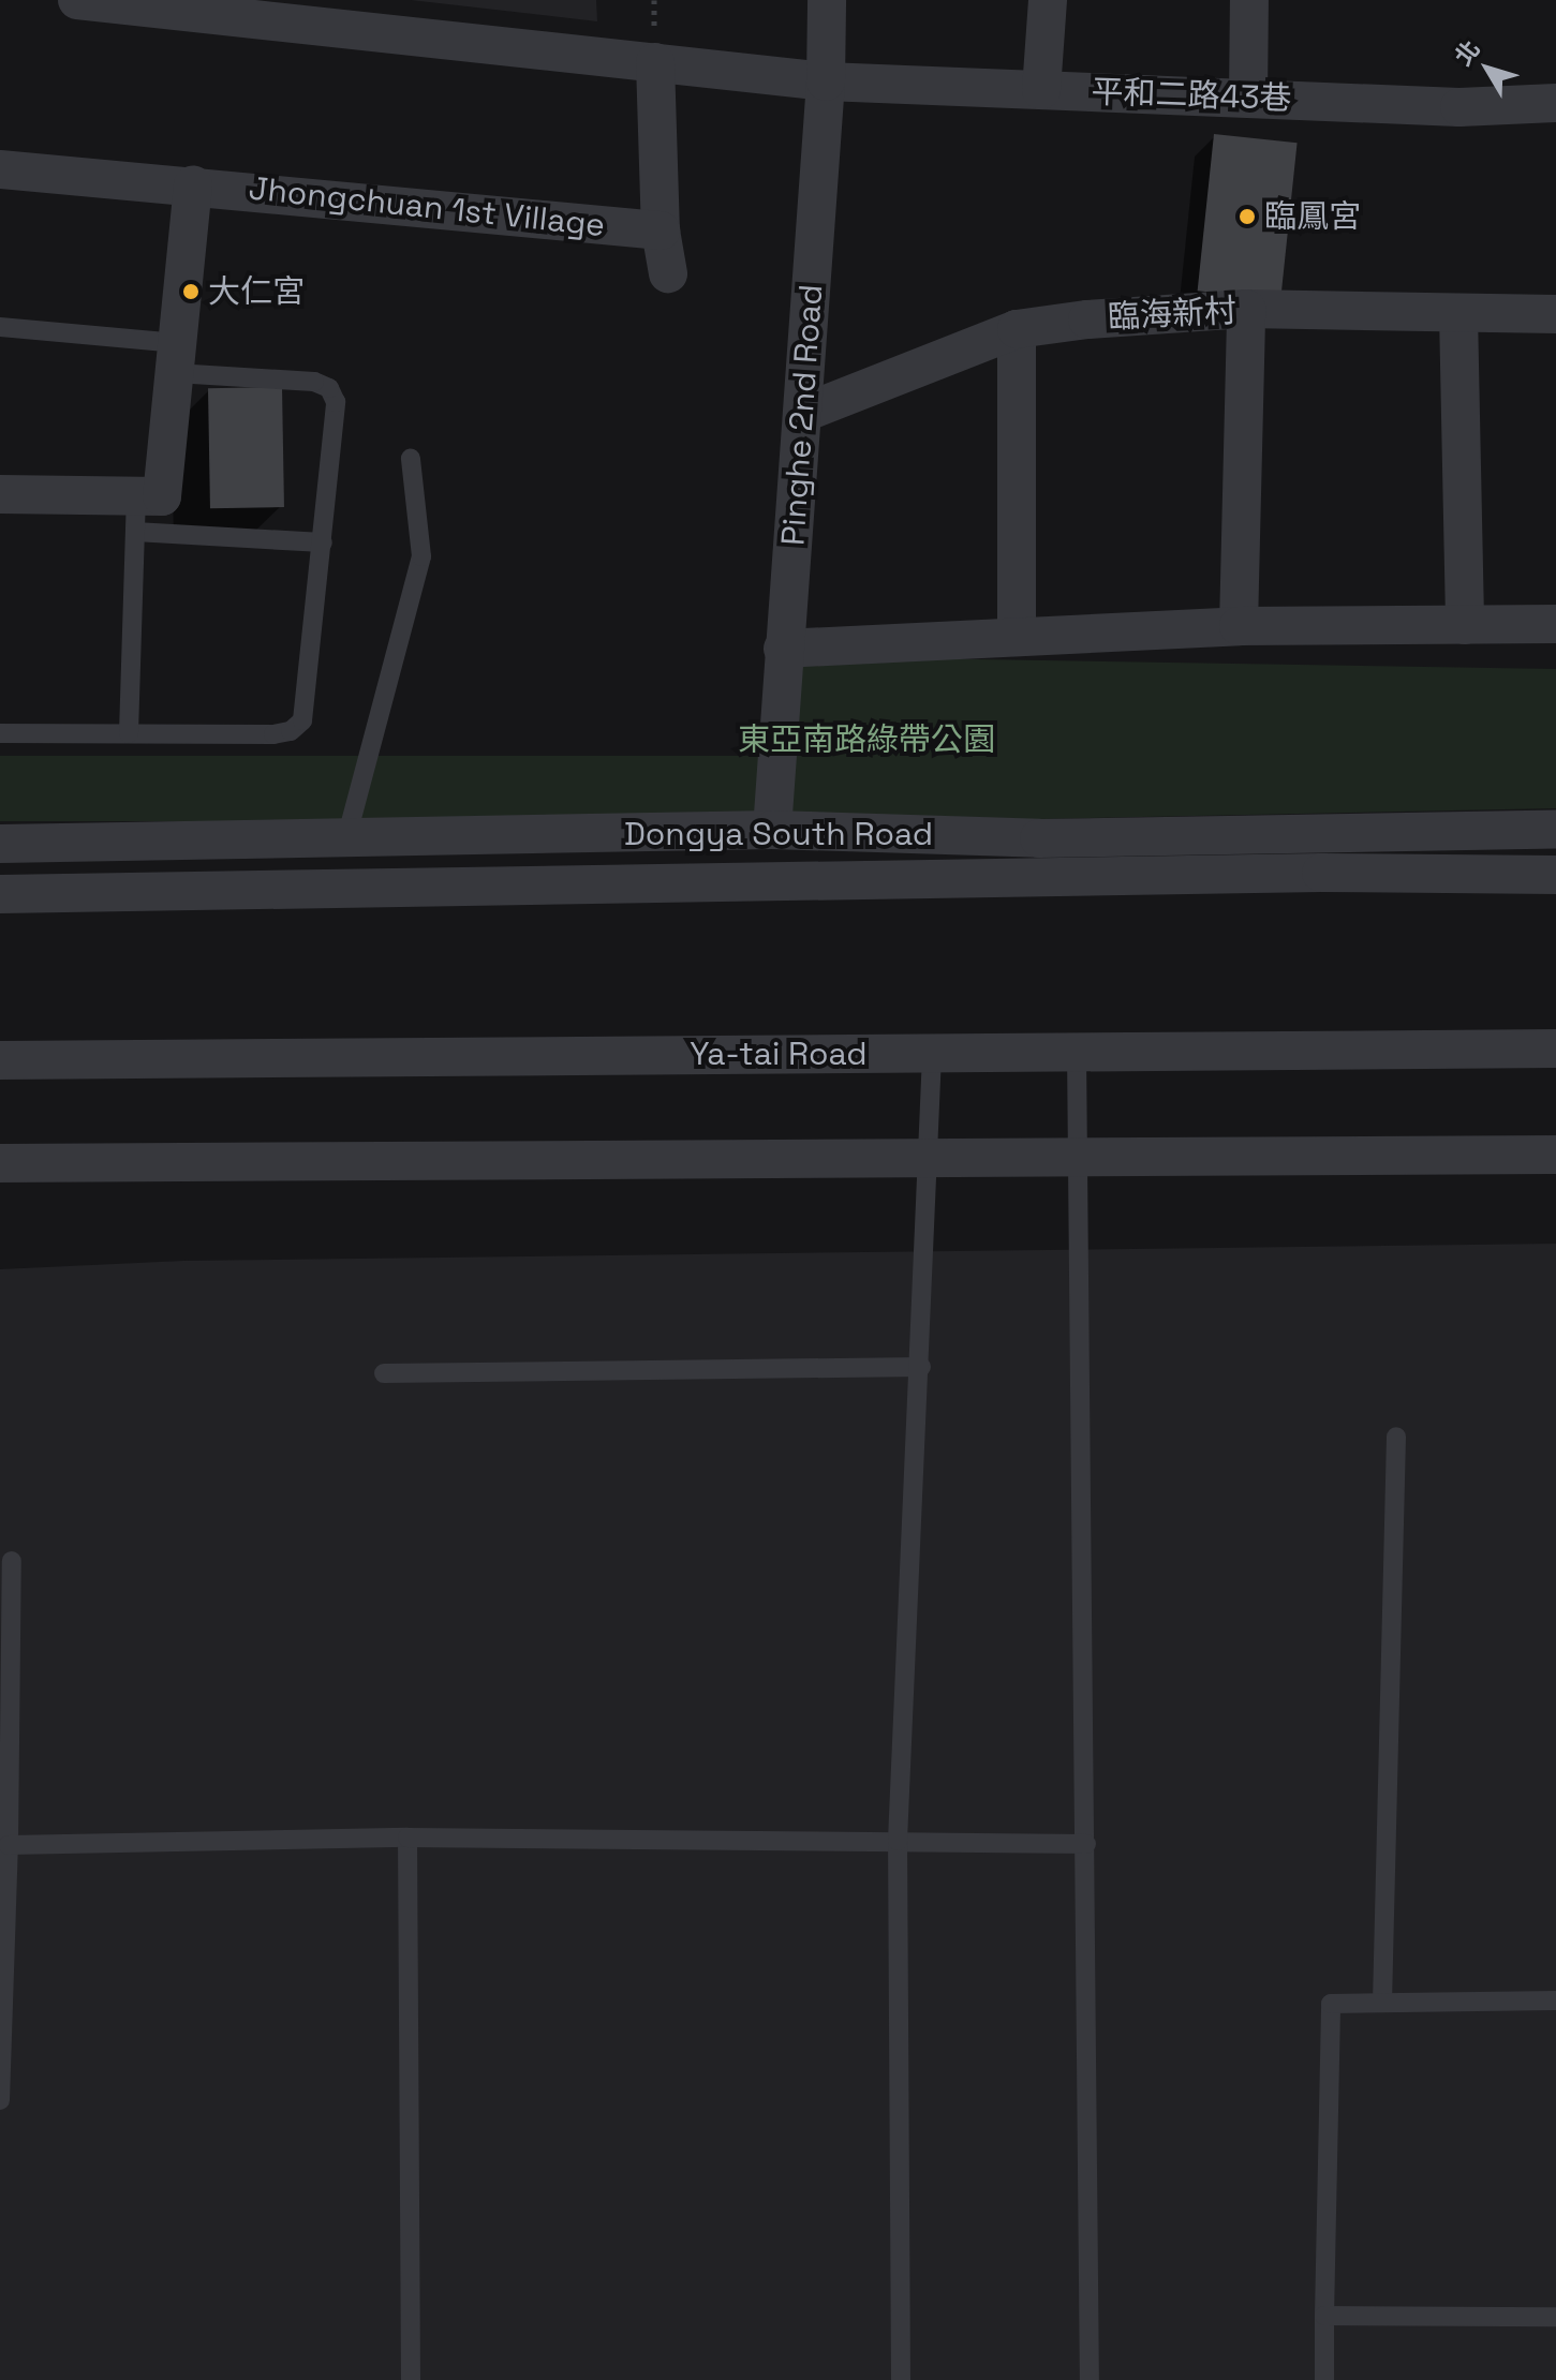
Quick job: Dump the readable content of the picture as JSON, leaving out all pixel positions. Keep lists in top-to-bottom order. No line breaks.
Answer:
{"streets":{"street":["平和二路43巷","Jhongchuan 1st Village","臨海新村","Pinghe 2nd Road","Dongya South Road","Ya-tai Road"]},"crossings":[["平和二路43巷","Pinghe 2nd Road"],["臨海新村","Pinghe 2nd Road"],["Pinghe 2nd Road","Dongya South Road"]],"parks":["東亞南路綠帶公園"],"places":["臨鳳宮","大仁宮"],"north":"top left"}
